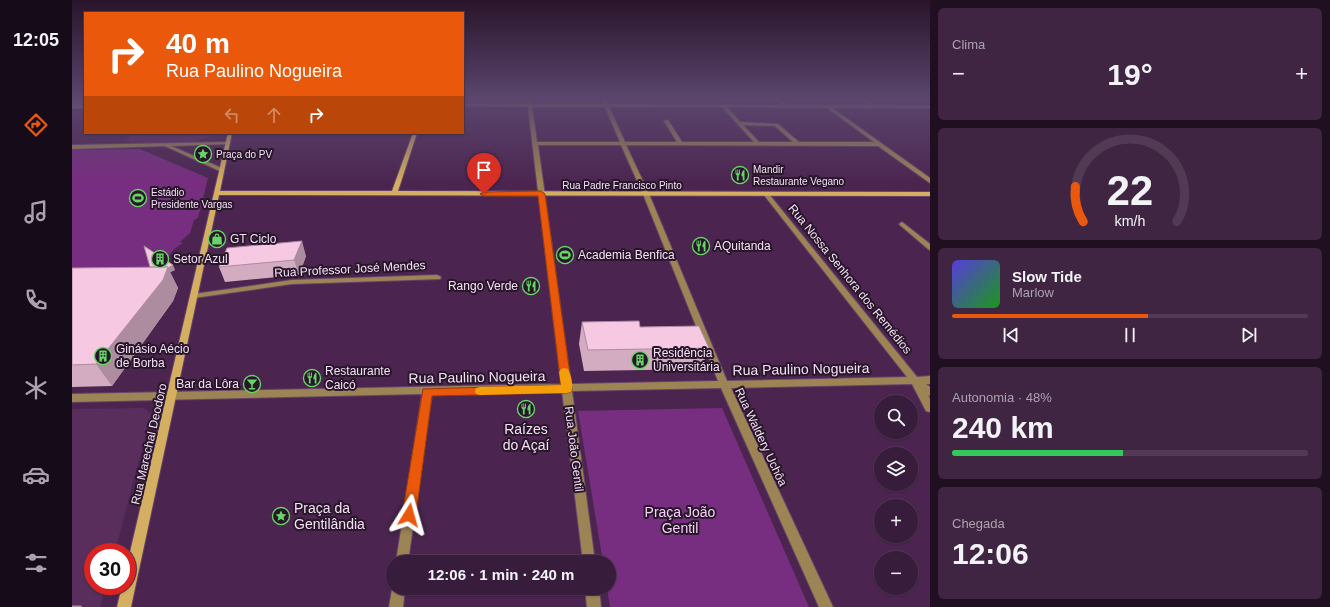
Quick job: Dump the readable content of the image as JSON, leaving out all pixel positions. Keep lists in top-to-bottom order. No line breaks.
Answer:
{"streets":{"street":["Rua Padre Francisco Pinto","Rua Professor José Mendes","Rua Nossa Senhora dos Remédios","Rua Paulino Nogueira","Rua Waldery Uchôa","Rua Marechal Deodoro","Rua João Gentil"]},"crossings":[["Rua Padre Francisco Pinto","Rua Nossa Senhora dos Remédios"],["Rua Padre Francisco Pinto","Rua Waldery Uchôa"],["Rua Padre Francisco Pinto","Rua Marechal Deodoro"],["Rua Padre Francisco Pinto","Rua João Gentil"],["Rua Professor José Mendes","Rua Marechal Deodoro"],["Rua Nossa Senhora dos Remédios","Rua Paulino Nogueira"],["Rua Paulino Nogueira","Rua Waldery Uchôa"],["Rua Paulino Nogueira","Rua Marechal Deodoro"],["Rua Paulino Nogueira","Rua João Gentil"]],"parks":["Praça João Gentil"],"places":{"place":["Praça do PV","Praça da Gentilândia"],"restaurant":["Mandir Restaurante Vegano","AQuitanda","Rango Verde","Restaurante Caicó","Raízes do Açaí"],"sports":["Estádio Presidente Vargas","Academia Benfica"],"shop":["GT Ciclo"],"building":["Setor Azul","Ginásio Aécio de Borba","Residência Universitária"],"bar":["Bar da Lôra"]},"page":{"tabs":"12:05","tile":["Clima",["Autonomia · 48%","240 km"],["Chegada","12:06"]],"turn":["40 m","Rua Paulino Nogueira"],"heat":["−","19°","+"],"song":["Slow Tide","Marlow"],"map_buttons":["+","−"],"limit":"30","trip":"12:06 · 1 min · 240 m","gauge":["22","km/h"]}}
